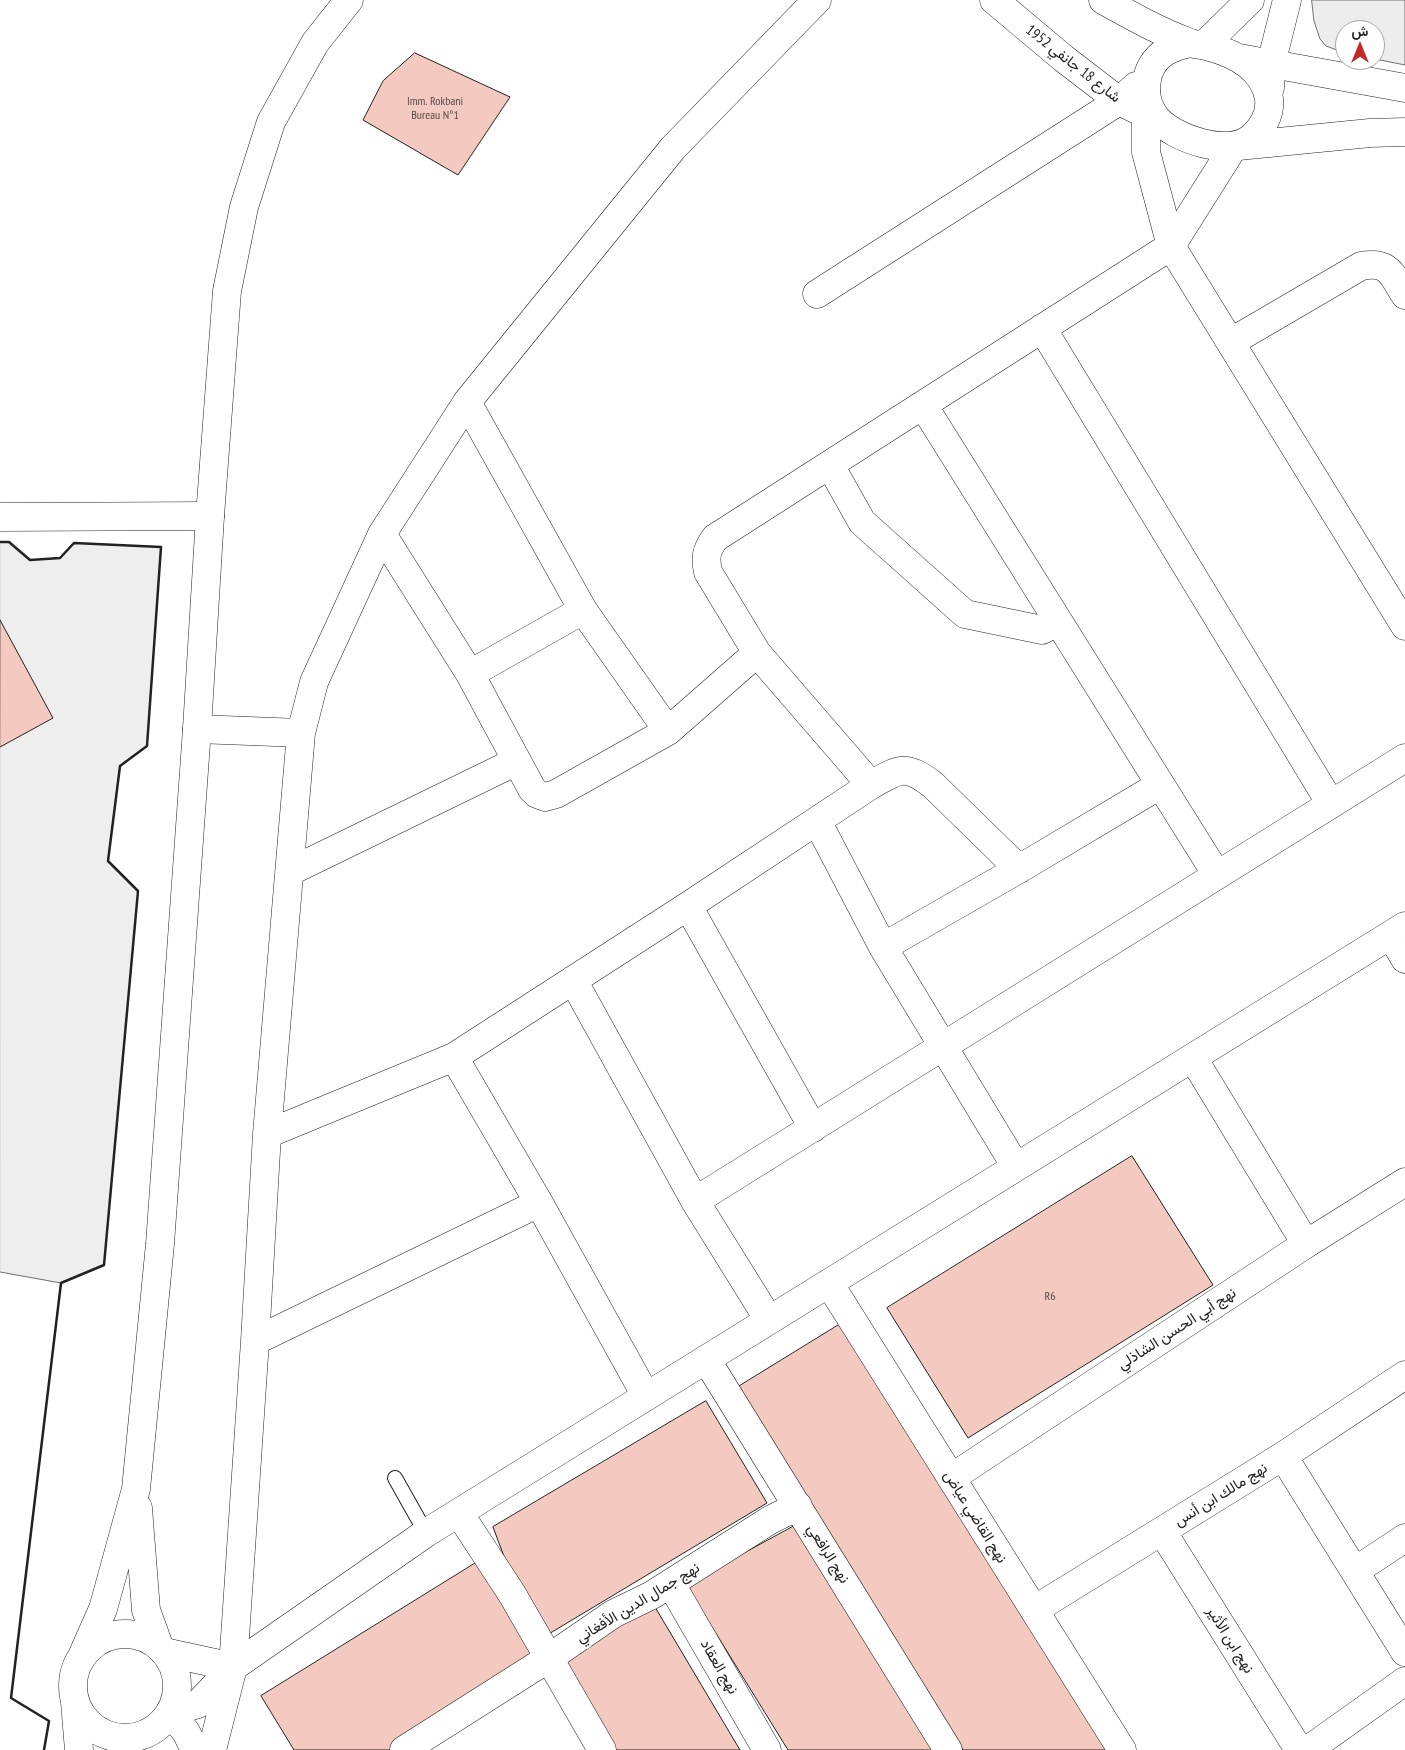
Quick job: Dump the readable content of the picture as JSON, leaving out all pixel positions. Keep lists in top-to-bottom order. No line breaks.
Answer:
{"streets":{"street":["شارع 18 جانفي 1952","نهج أبي الحسن الشاذلي","نهج مالك ابن أنس","نهج القاضي عياض","نهج الرافعي","نهج جمال الدين الأفغاني","نهج ابن الأثير","نهج العقاد"]},"crossings":[["نهج أبي الحسن الشاذلي","نهج القاضي عياض"],["نهج مالك ابن أنس","نهج القاضي عياض"],["نهج مالك ابن أنس","نهج ابن الأثير"],["نهج الرافعي","نهج جمال الدين الأفغاني"],["نهج جمال الدين الأفغاني","نهج العقاد"]],"house_numbers":["Imm. Rokbani Bureau N°1","R6"],"north":"top"}
